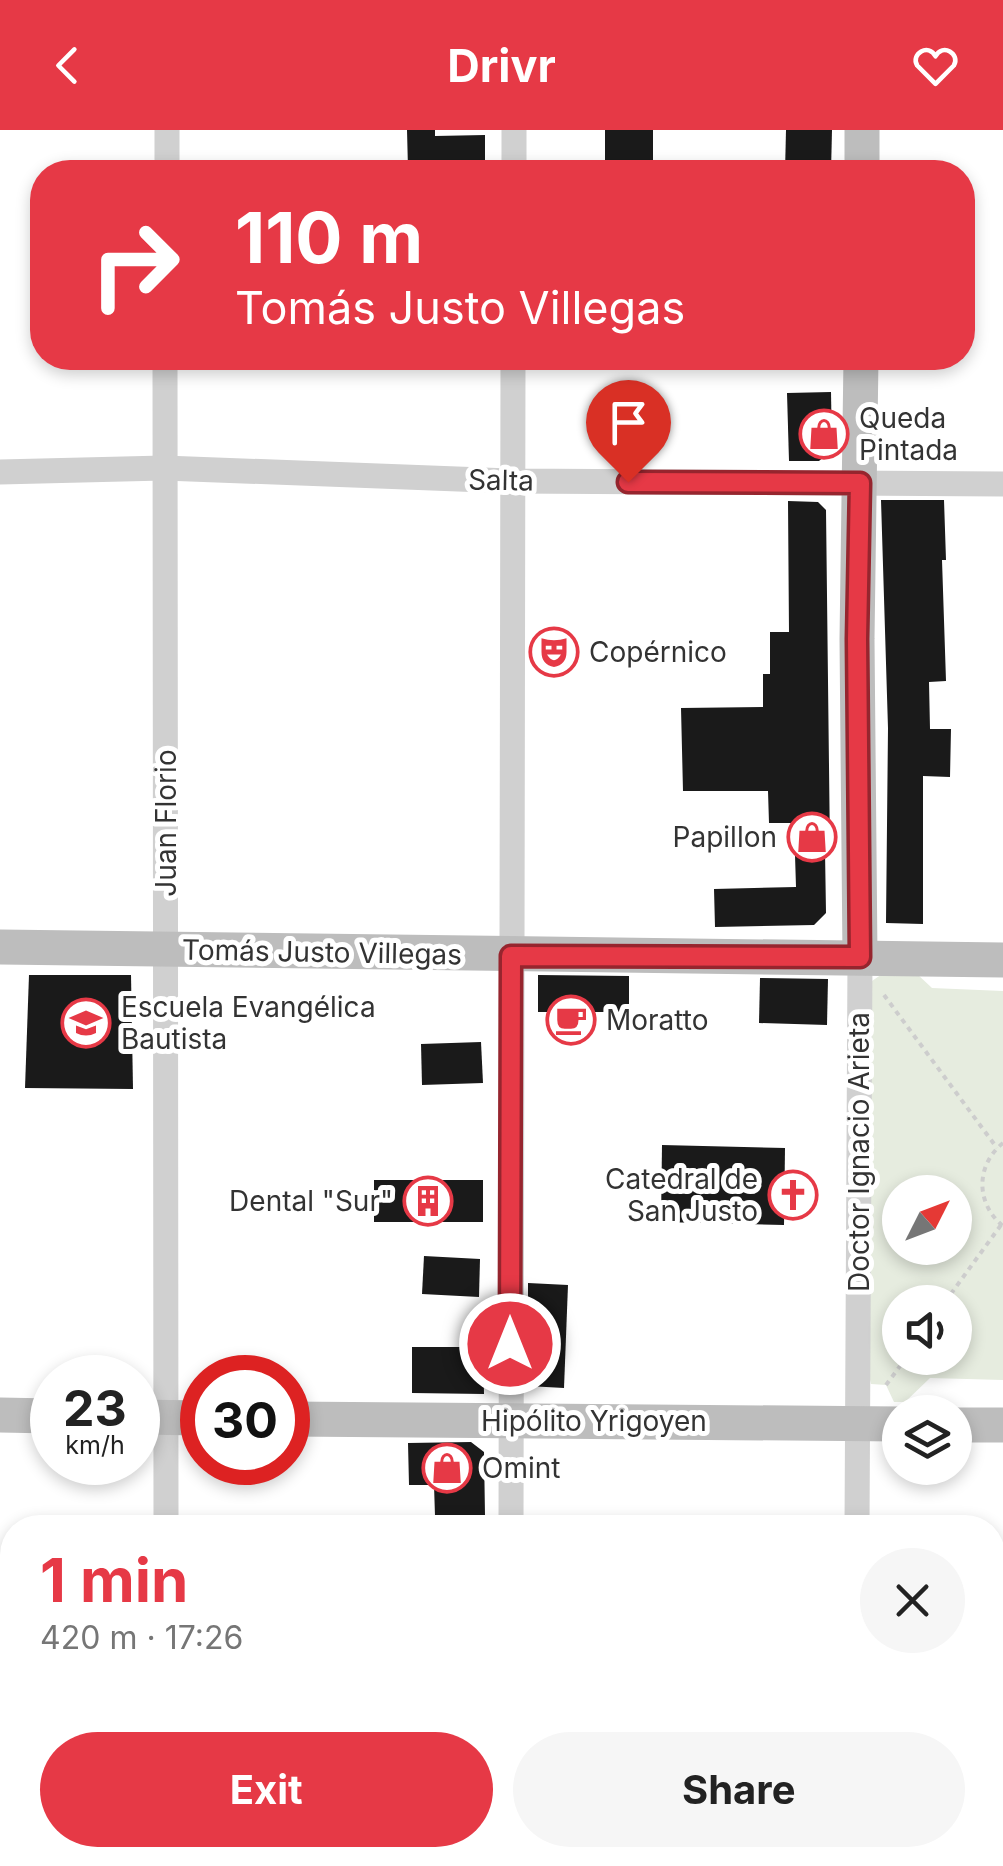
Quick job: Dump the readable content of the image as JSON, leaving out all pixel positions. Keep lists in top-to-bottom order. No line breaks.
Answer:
{"streets":{"street":["Salta","Juan Florio","Tomás Justo Villegas","Doctor Ignacio Arieta","Hipólito Yrigoyen"]},"crossings":[["Salta","Juan Florio"],["Salta","Doctor Ignacio Arieta"],["Juan Florio","Tomás Justo Villegas"],["Tomás Justo Villegas","Doctor Ignacio Arieta"],["Doctor Ignacio Arieta","Hipólito Yrigoyen"]],"places":{"shop":["Queda Pintada","Papillon","Omint"],"theatre":["Copérnico"],"cafe":["Moratto"],"school or university":["Escuela Evangélica Bautista"],"church":["Catedral de San Justo"],"building":["Dental \"Sur\""]},"north":"top right","page":{"header":"Drivr","turn":["110 m","Tomás Justo Villegas"],"speed":"23 km/h","limit":"30","heading":["1 min","420 m · 17:26"],"buttons":["Exit","Share"]}}
